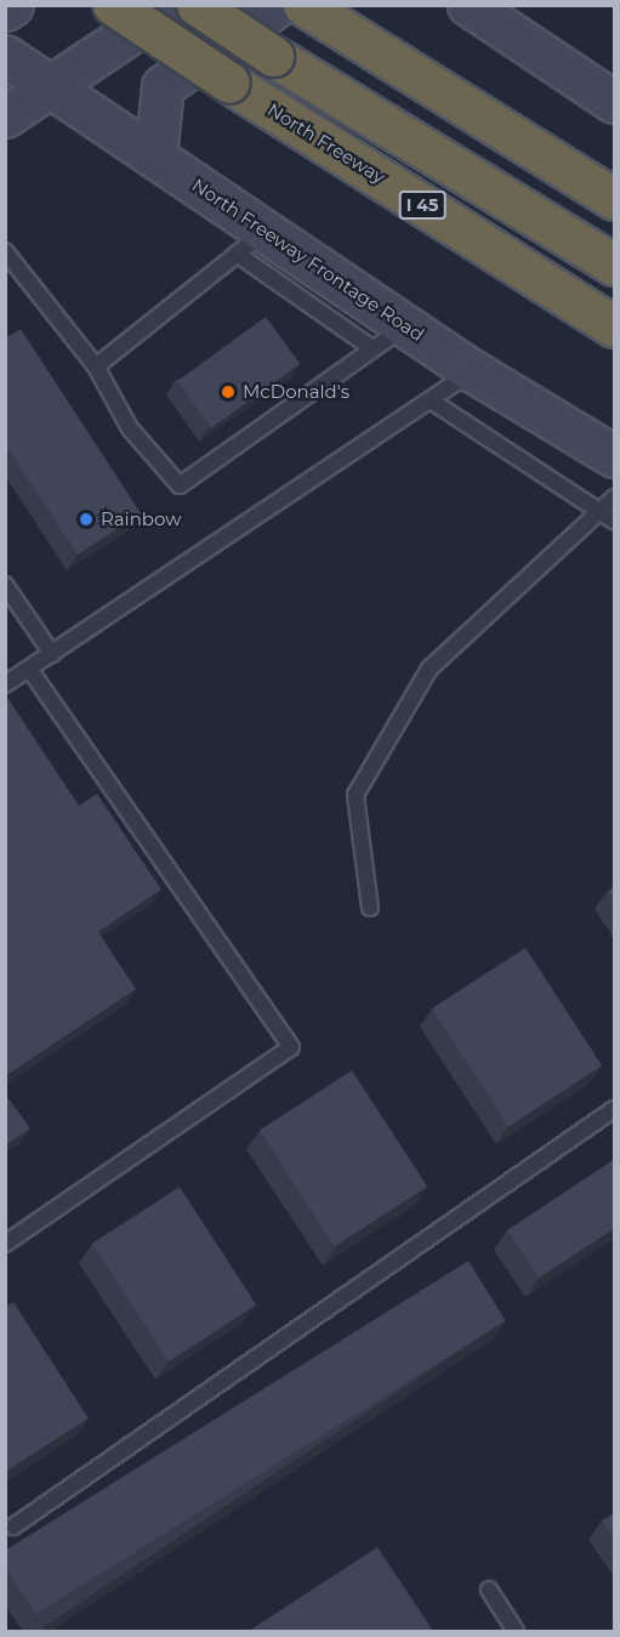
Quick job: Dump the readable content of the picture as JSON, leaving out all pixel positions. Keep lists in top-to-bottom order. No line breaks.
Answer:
{"streets":{"highway":["North Freeway","I 45"],"main road":["North Freeway Frontage Road"]},"places":["McDonald's","Rainbow"]}
